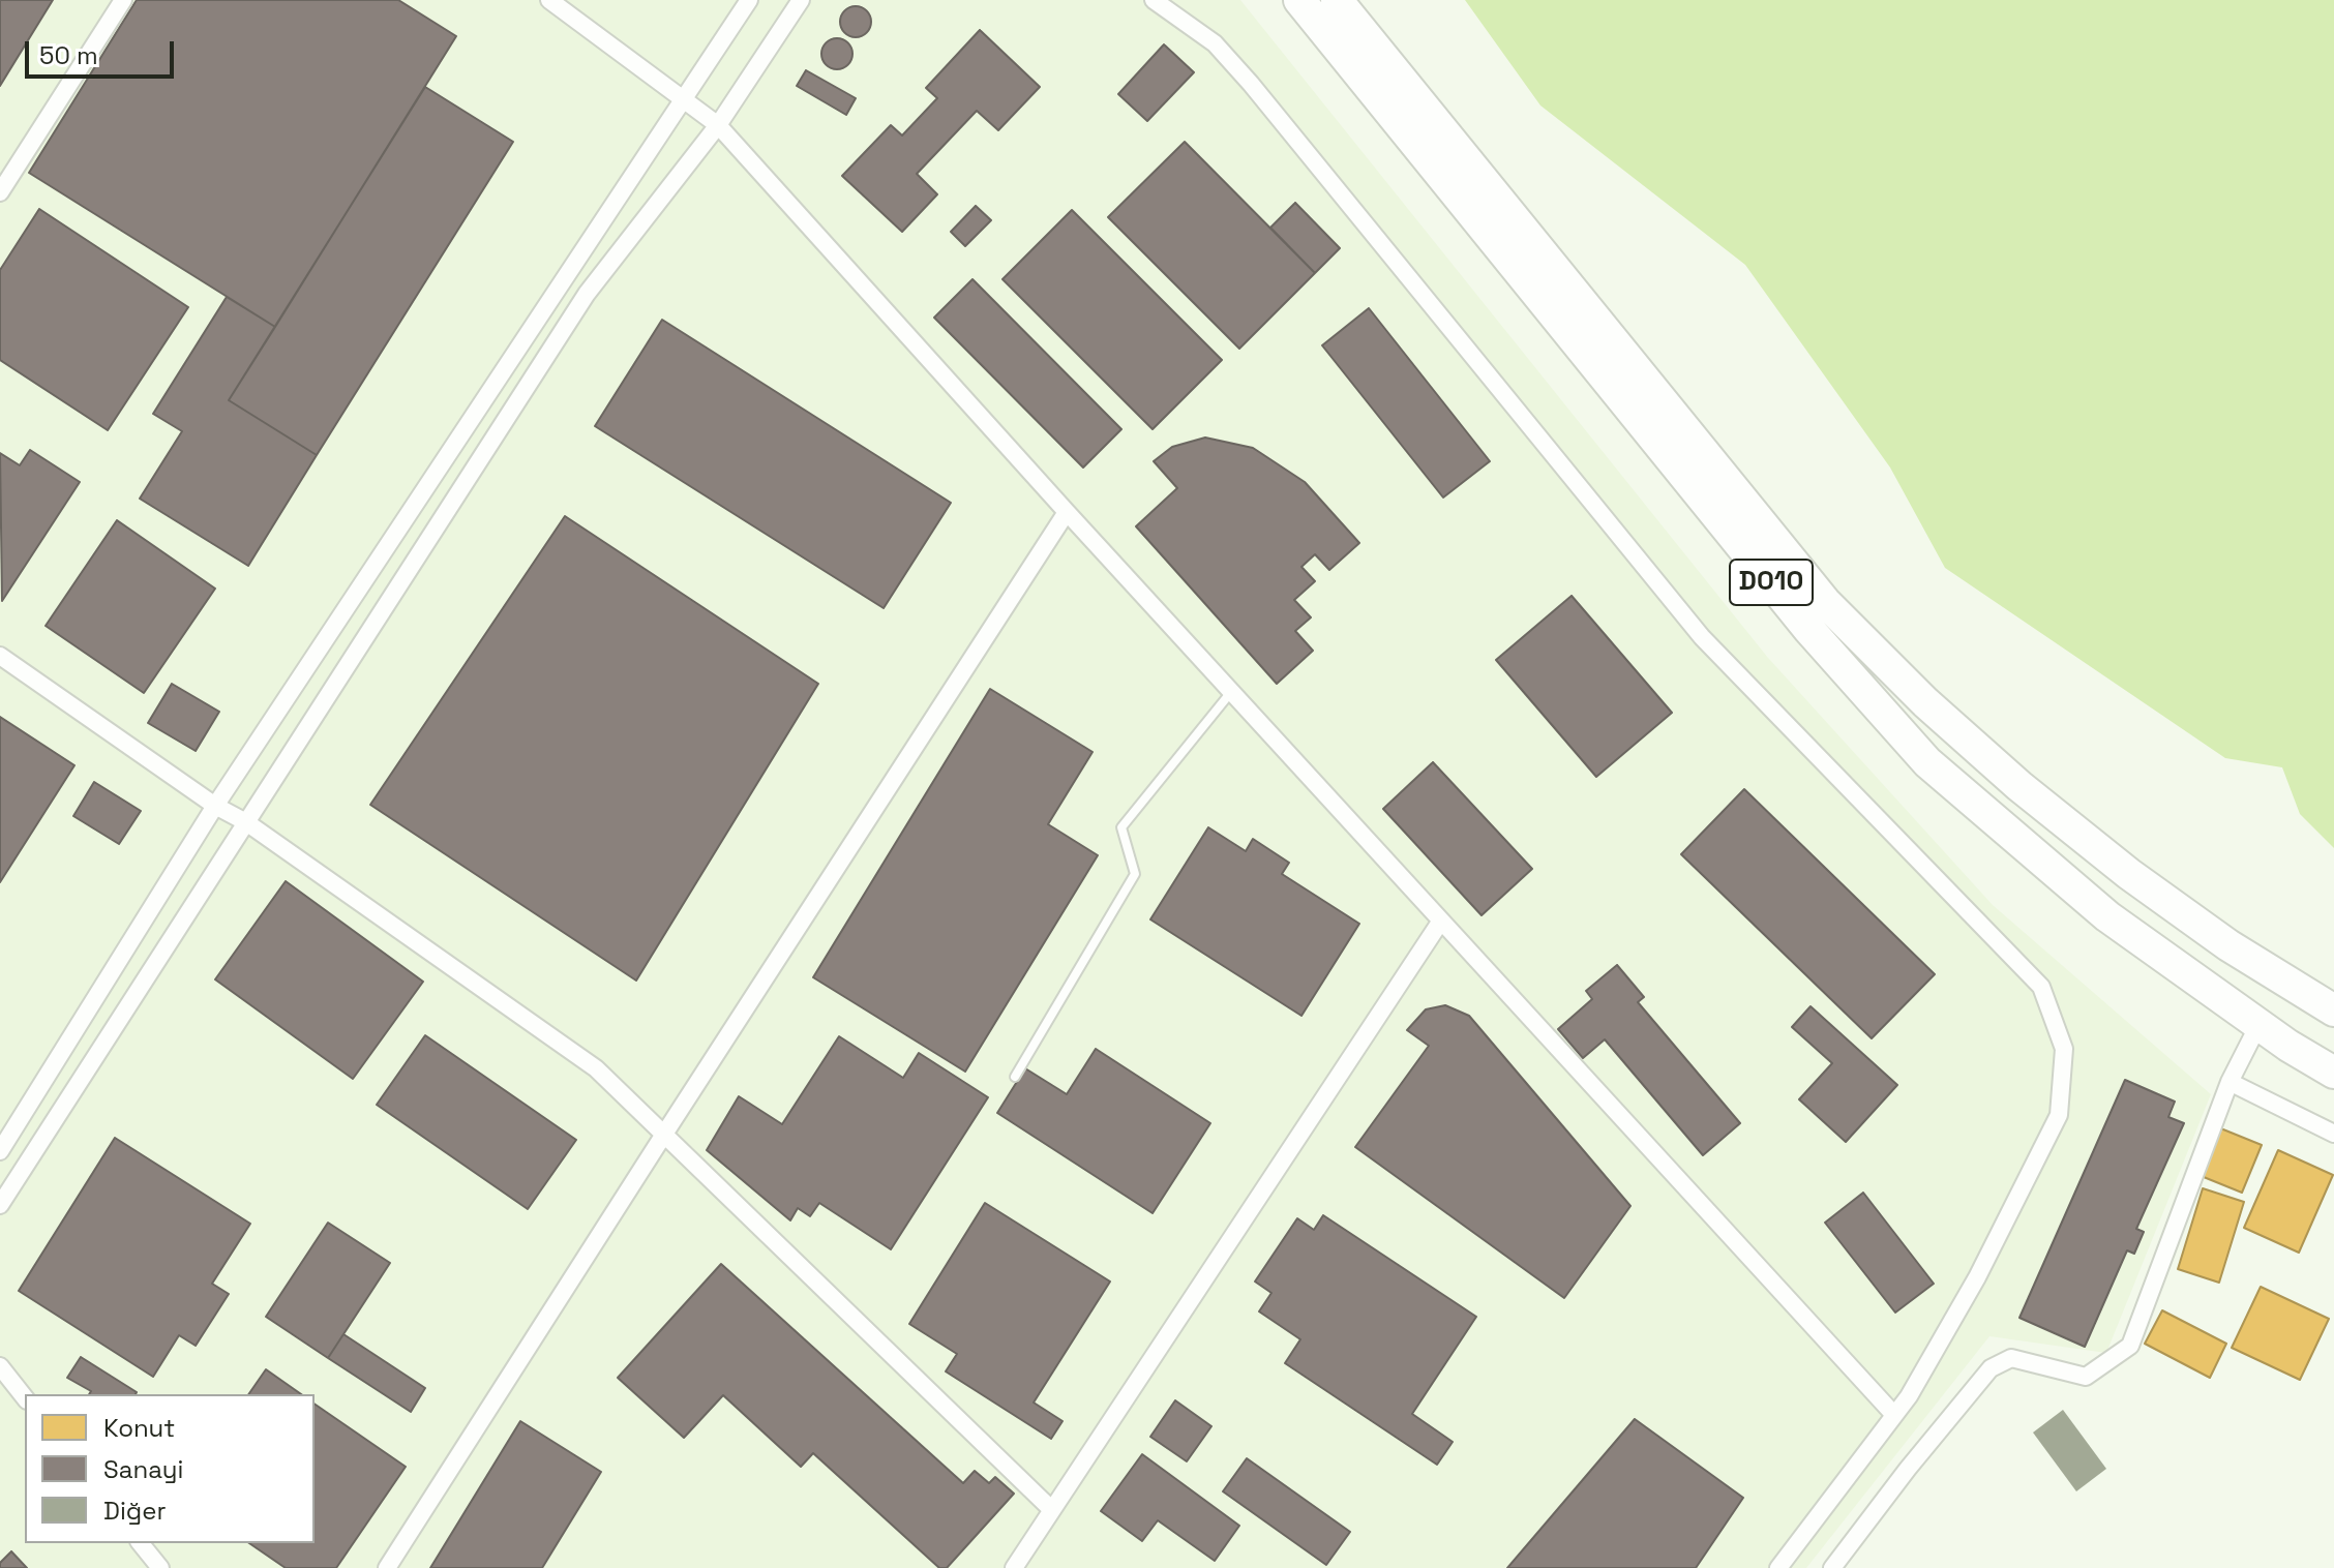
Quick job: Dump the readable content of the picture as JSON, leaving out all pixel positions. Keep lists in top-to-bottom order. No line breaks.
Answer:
{"streets":{"highway":["D010"]},"legend":["Konut","Sanayi","Diğer"],"scale_bar":"50 m"}
